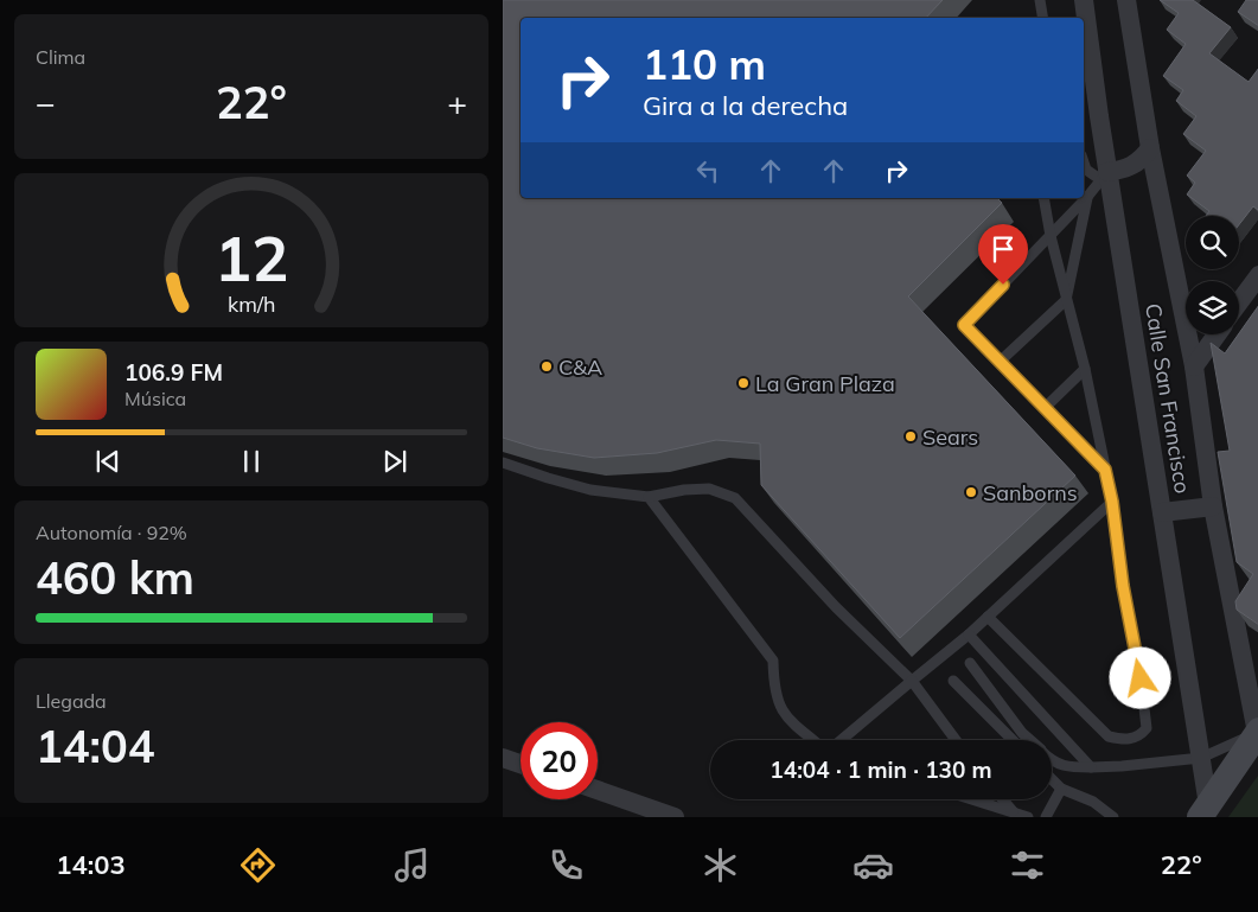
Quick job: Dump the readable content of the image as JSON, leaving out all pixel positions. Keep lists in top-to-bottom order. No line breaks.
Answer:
{"streets":{"street":["Calle San Francisco"]},"places":["C&A","La Gran Plaza","Sears","Sanborns"],"page":{"tile":["Clima",["Autonomía · 92%","460 km"],["Llegada","14:04"]],"turn":["110 m","Gira a la derecha"],"heat":["−","22°","+"],"song":["106.9 FM","Música"],"limit":"20","trip":"14:04 · 1 min · 130 m","tabs":["14:03","22°"],"gauge":["12","km/h"]}}
